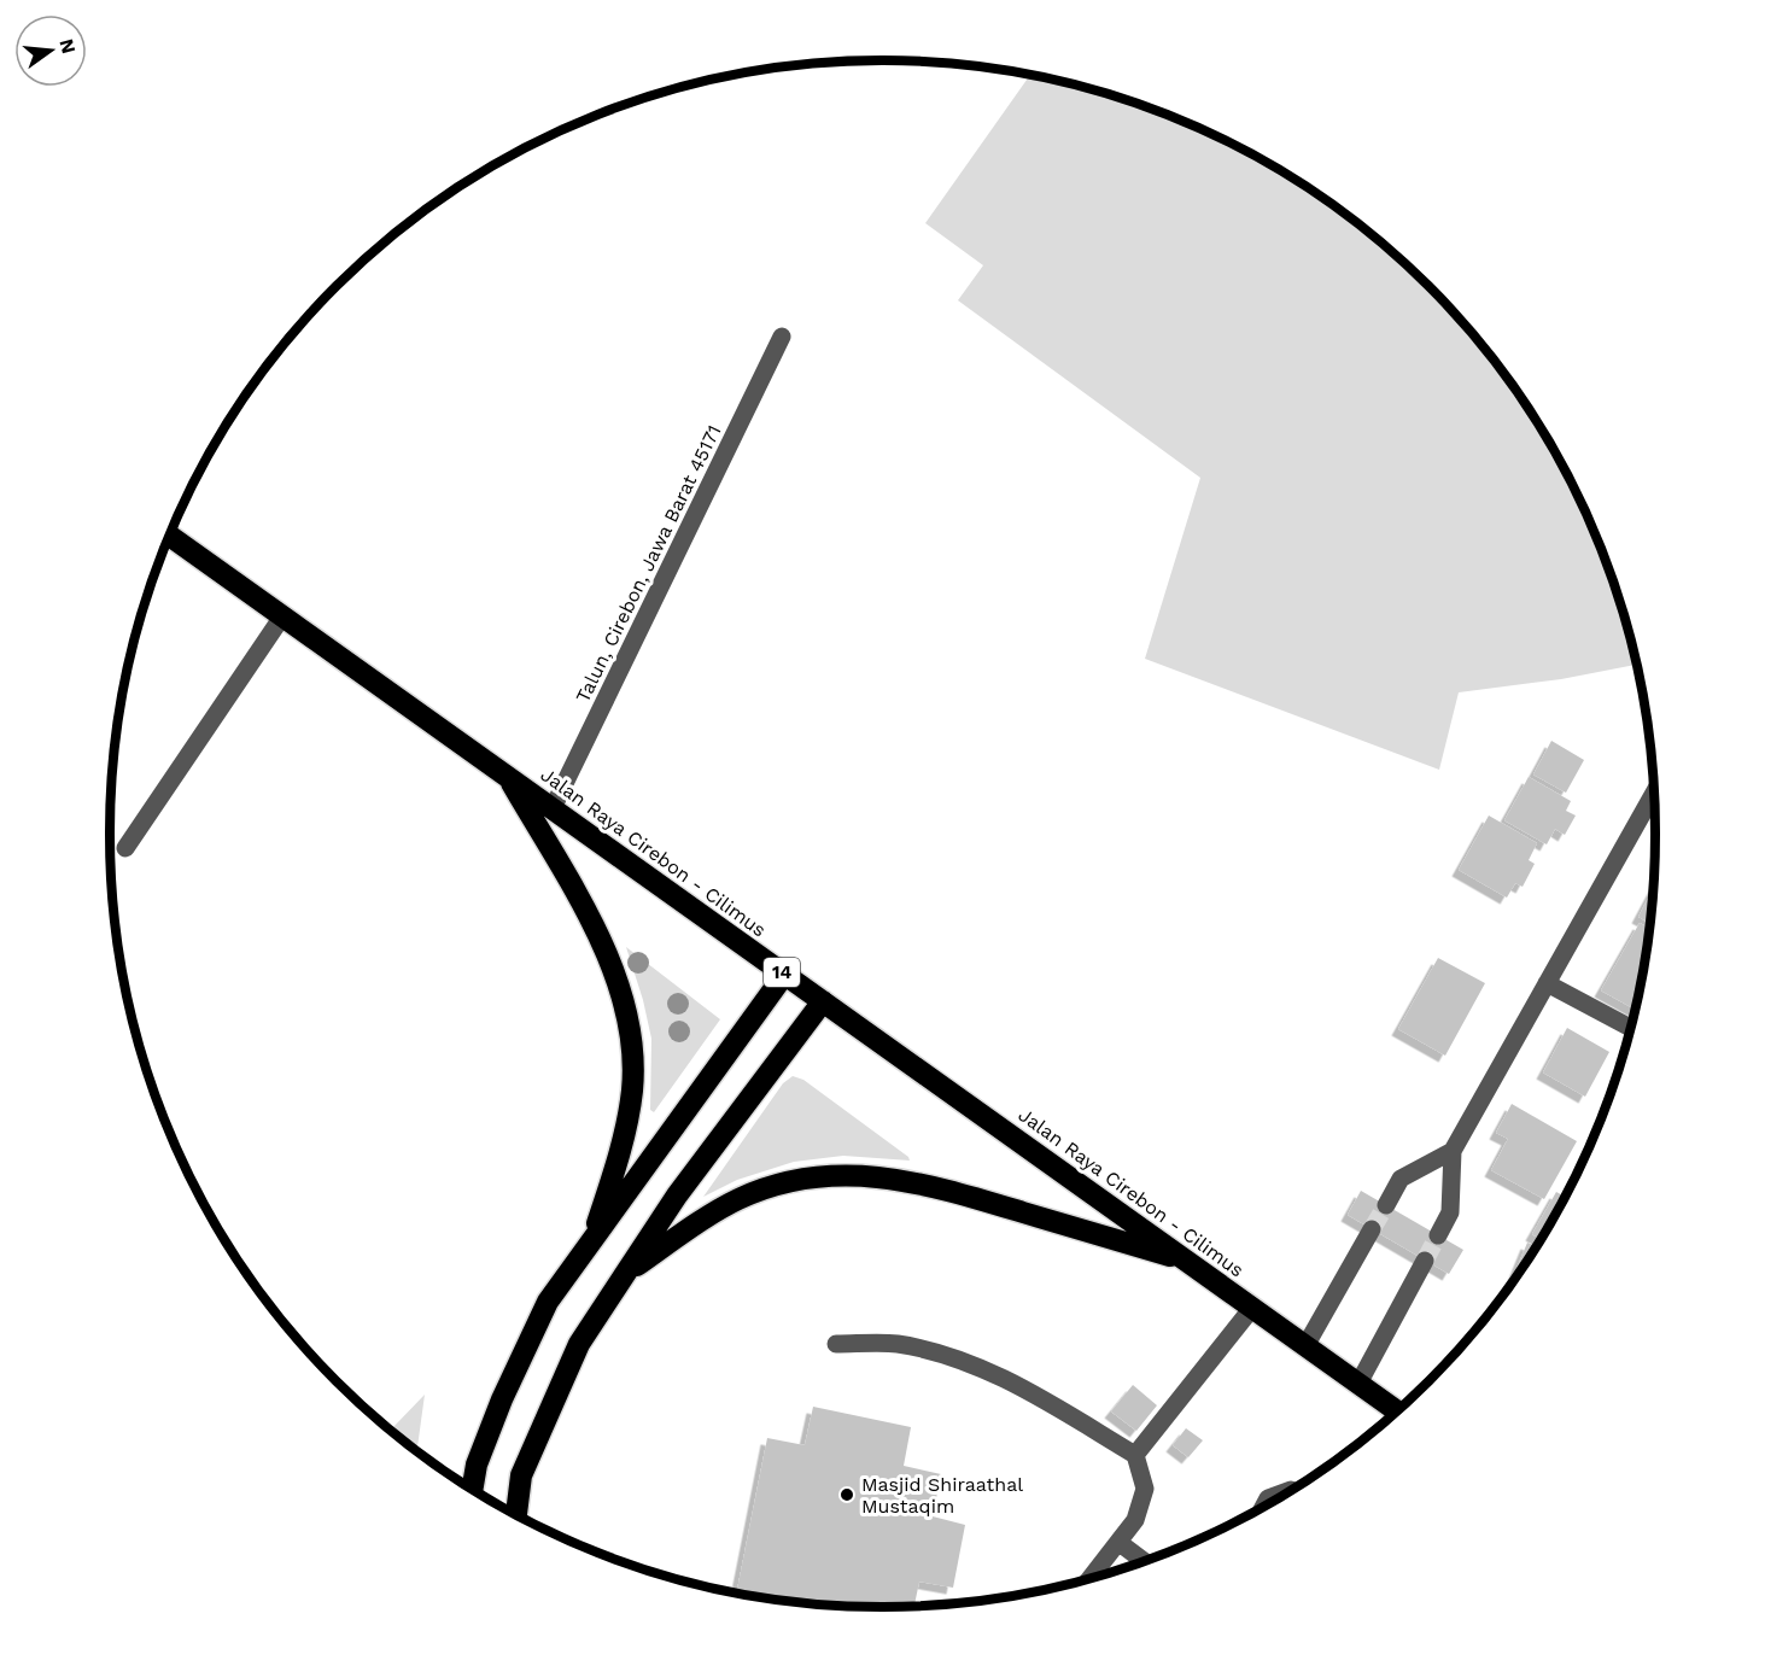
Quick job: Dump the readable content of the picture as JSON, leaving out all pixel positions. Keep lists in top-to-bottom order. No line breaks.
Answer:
{"streets":{"highway":["Jalan Raya Cirebon - Cilimus","14"],"street":["Talun, Cirebon, Jawa Barat 45171"]},"crossings":[["Talun, Cirebon, Jawa Barat 45171","Jalan Raya Cirebon - Cilimus"]],"places":["Masjid Shiraathal Mustaqim"],"north":"right"}
